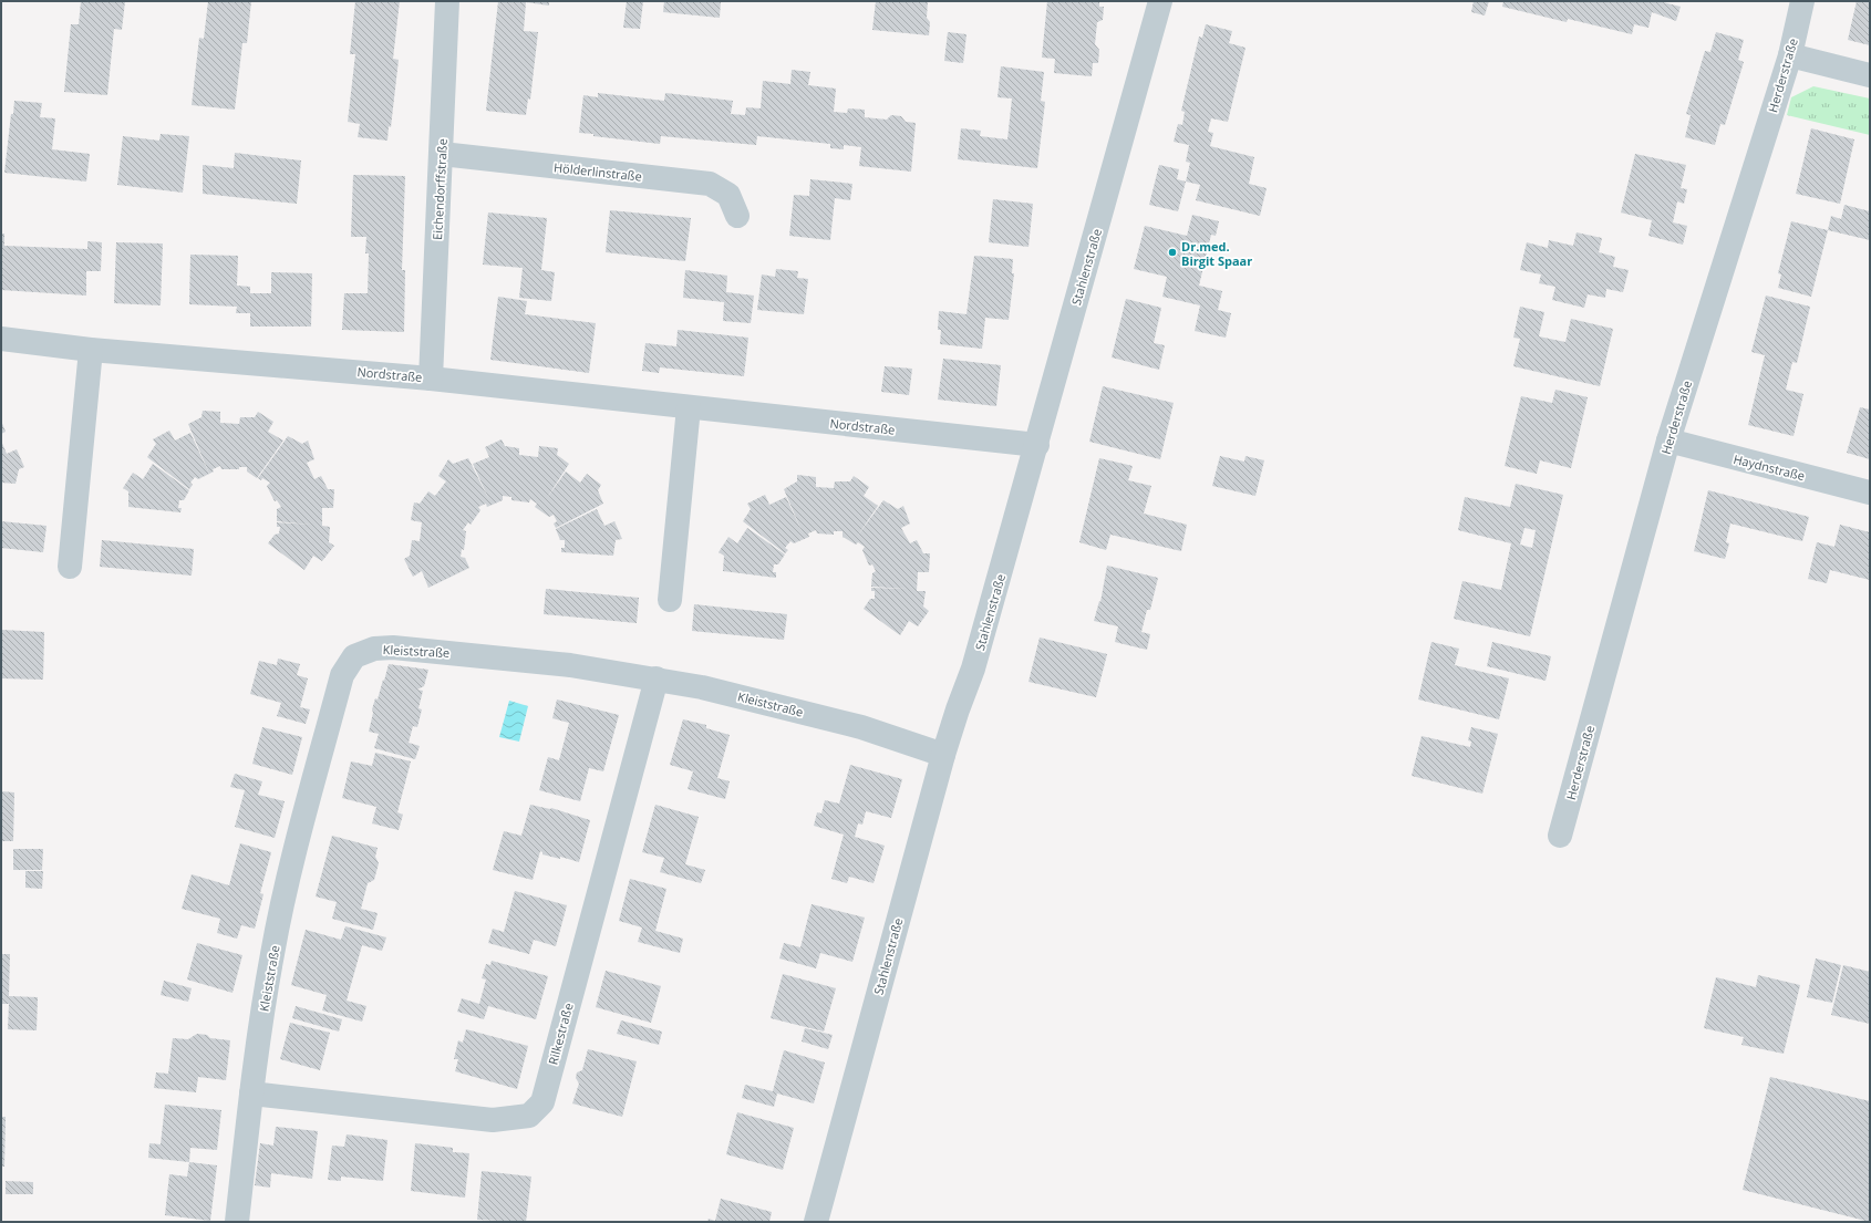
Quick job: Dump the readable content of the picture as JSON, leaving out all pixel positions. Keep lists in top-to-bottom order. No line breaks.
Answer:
{"streets":{"street":["Herderstraße","Hölderlinstraße","Eichendorffstraße","Stahlenstraße","Nordstraße","Haydnstraße","Kleiststraße","Rilkestraße"]},"crossings":[["Herderstraße","Haydnstraße"],["Hölderlinstraße","Eichendorffstraße"],["Eichendorffstraße","Nordstraße"],["Stahlenstraße","Nordstraße"],["Stahlenstraße","Kleiststraße"],["Kleiststraße","Rilkestraße"]],"places":["Dr.med. Birgit Spaar"]}
